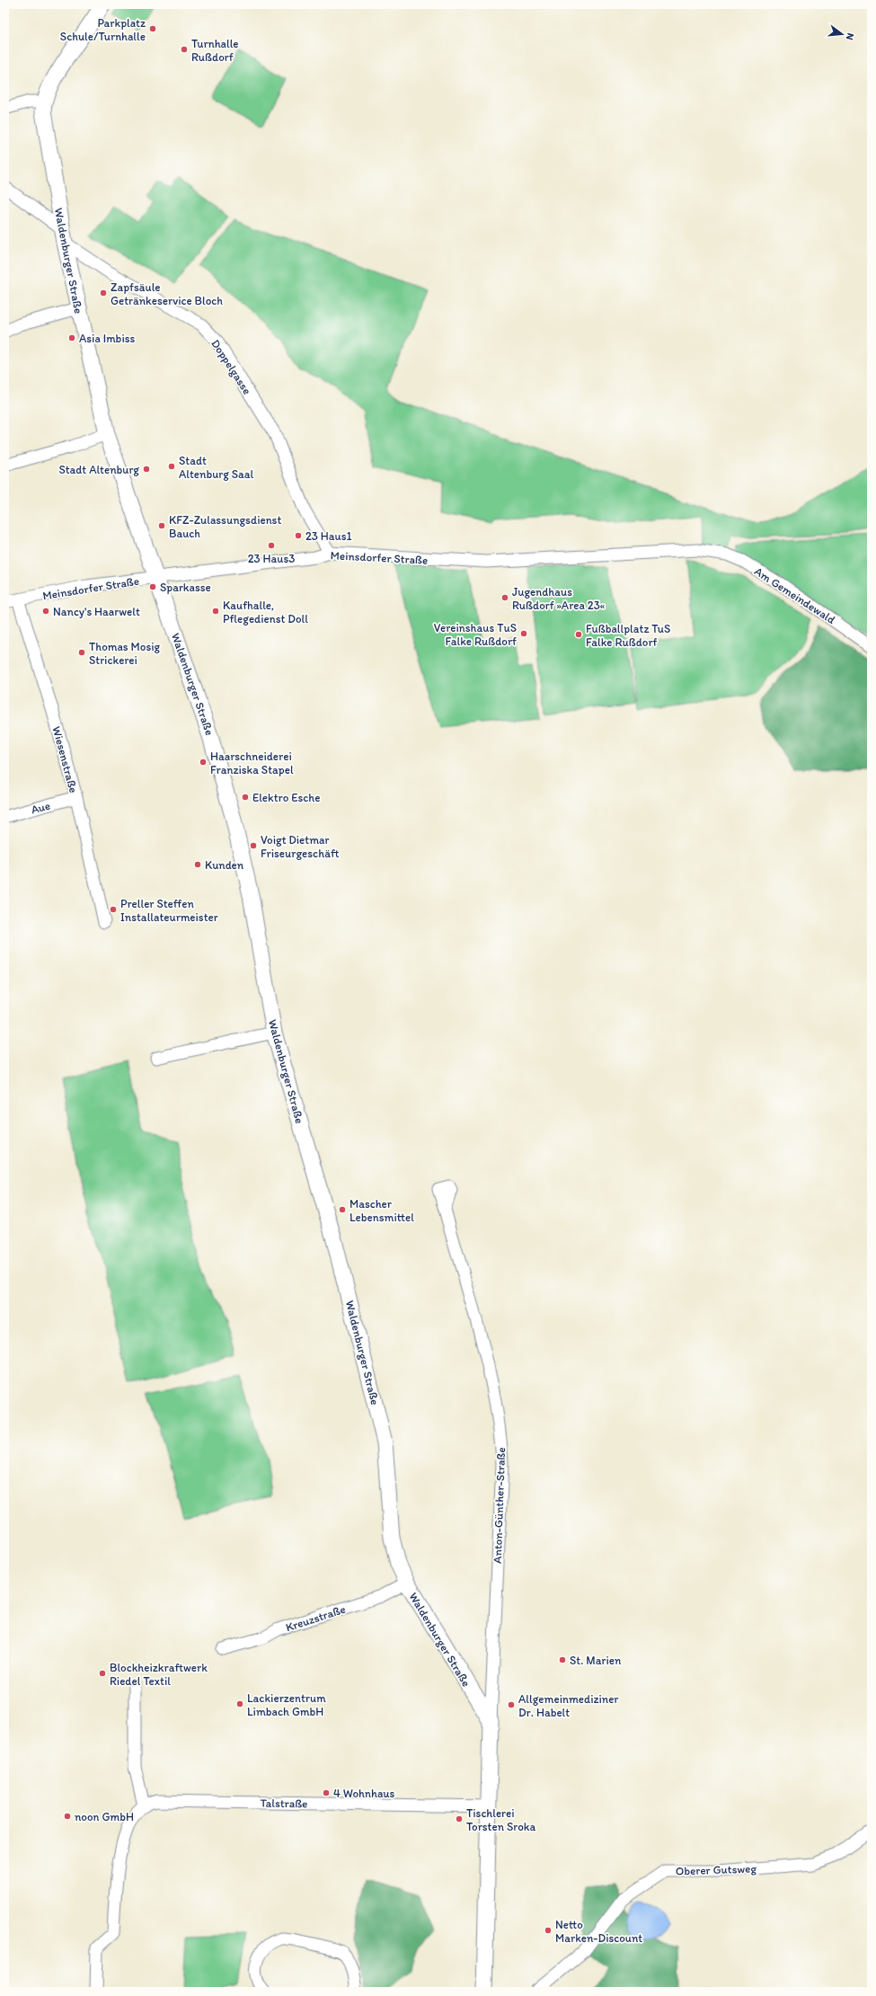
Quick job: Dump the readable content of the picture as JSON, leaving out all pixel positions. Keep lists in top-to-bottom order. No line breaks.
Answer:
{"streets":{"main road":["Waldenburger Straße"],"street":["Doppelgasse","Meinsdorfer Straße","Am Gemeindewald","Wiesenstraße","Aue","Anton-Günther-Straße","Kreuzstraße","Talstraße","Oberer Gutsweg"]},"crossings":[["Waldenburger Straße","Doppelgasse"],["Waldenburger Straße","Meinsdorfer Straße"],["Waldenburger Straße","Anton-Günther-Straße"],["Waldenburger Straße","Kreuzstraße"],["Doppelgasse","Meinsdorfer Straße"],["Meinsdorfer Straße","Am Gemeindewald"],["Meinsdorfer Straße","Wiesenstraße"],["Wiesenstraße","Aue"]],"places":["Parkplatz Schule/Turnhalle","Turnhalle Rußdorf","Zapfsäule Getränkeservice Bloch","Asia Imbiss","Stadt Altenburg Saal","Stadt Altenburg","KFZ-Zulassungsdienst Bauch","23 Haus1","23 Haus3","Sparkasse","Jugendhaus Rußdorf »Area 23«","Nancy's Haarwelt","Kaufhalle, Pflegedienst Doll","Vereinshaus TuS Falke Rußdorf","Fußballplatz TuS Falke Rußdorf","Thomas Mosig Strickerei","Haarschneiderei Franziska Stapel","Elektro Esche","Voigt Dietmar Friseurgeschäft","Kunden","Preller Steffen Installateurmeister","Mascher Lebensmittel","St. Marien","Blockheizkraftwerk Riedel Textil","Lackierzentrum Limbach GmbH","Allgemeinmediziner Dr. Habelt","4 Wohnhaus","noon GmbH","Tischlerei Torsten Sroka","Netto Marken-Discount"],"north":"right"}
